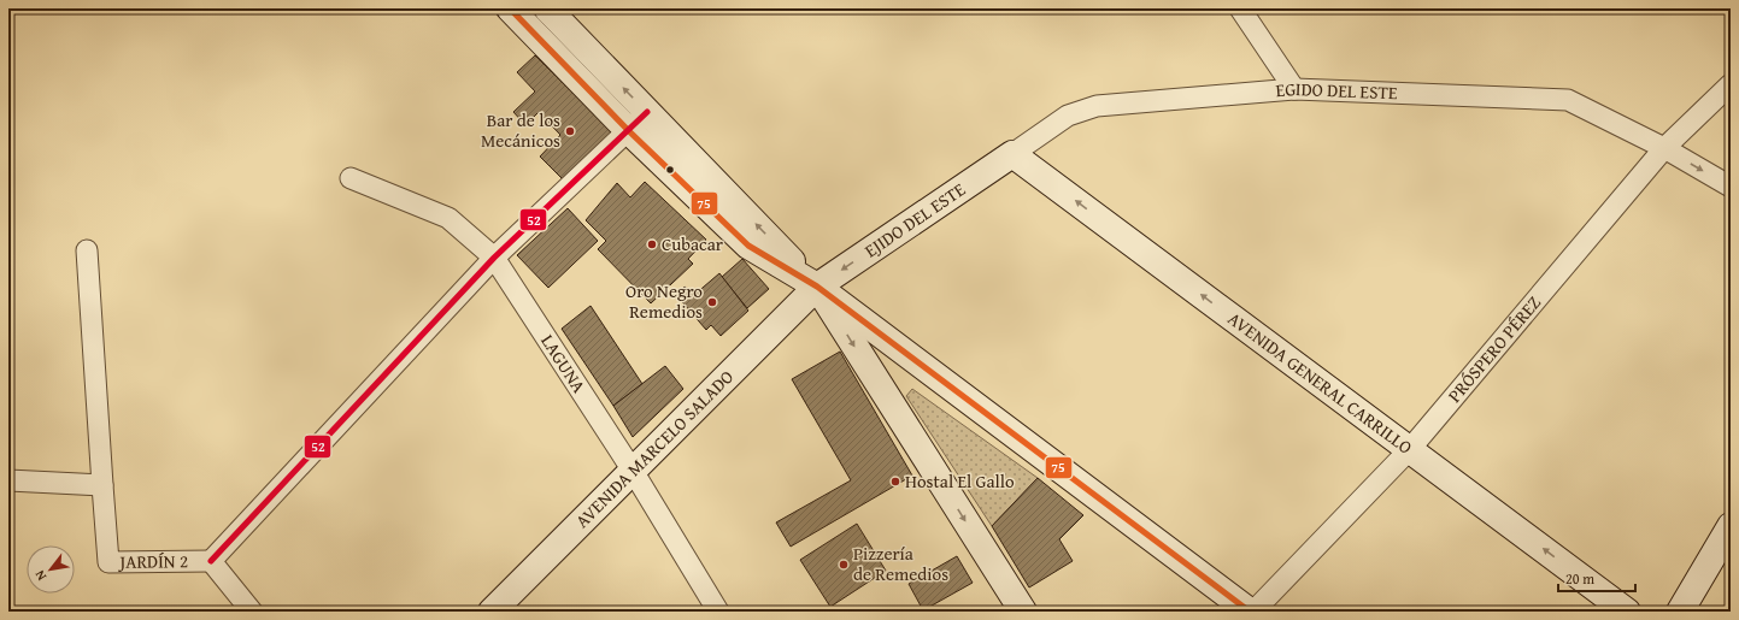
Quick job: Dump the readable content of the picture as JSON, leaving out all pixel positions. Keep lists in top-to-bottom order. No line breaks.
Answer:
{"streets":{"main road":["EJIDO DEL ESTE","AVENIDA GENERAL CARRILLO","AVENIDA MARCELO SALADO"],"street":["EGIDO DEL ESTE","PRÓSPERO PÉREZ","LAGUNA","JARDÍN 2"]},"crossings":[["EGIDO DEL ESTE","EJIDO DEL ESTE"],["EGIDO DEL ESTE","PRÓSPERO PÉREZ"],["EGIDO DEL ESTE","AVENIDA GENERAL CARRILLO"],["EJIDO DEL ESTE","AVENIDA GENERAL CARRILLO"],["EJIDO DEL ESTE","AVENIDA MARCELO SALADO"],["PRÓSPERO PÉREZ","AVENIDA GENERAL CARRILLO"],["LAGUNA","AVENIDA MARCELO SALADO"]],"one_way":["EJIDO DEL ESTE"],"places":["Bar de los Mecánicos","Cubacar","Oro Negro Remedios","Hostal El Gallo","Pizzería de Remedios"],"lines":["transit line 75","transit line 52"],"scale_bar":"20 m","north":"bottom left"}
